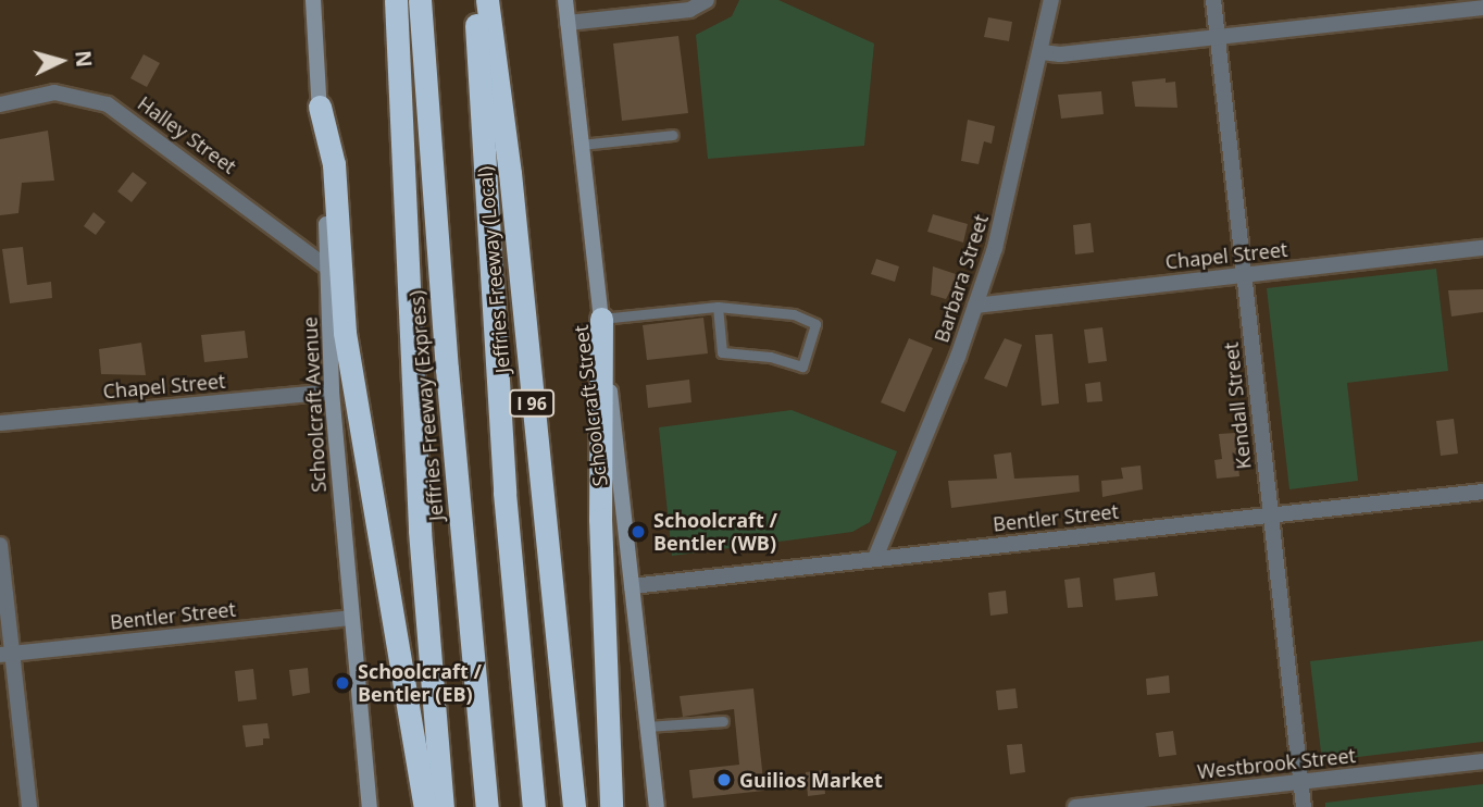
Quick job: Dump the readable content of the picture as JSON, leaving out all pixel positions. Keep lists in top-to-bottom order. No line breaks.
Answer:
{"streets":{"highway":["Jeffries Freeway (Local)","I 96","Jeffries Freeway (Express)"],"main road":["Schoolcraft Avenue","Schoolcraft Street"],"street":["Halley Street","Chapel Street","Barbara Street","Kendall Street","Bentler Street","Westbrook Street"]},"crossings":[["Halley Street","Schoolcraft Avenue"],["Chapel Street","Barbara Street"],["Chapel Street","Schoolcraft Avenue"],["Chapel Street","Kendall Street"],["Barbara Street","Bentler Street"],["Schoolcraft Avenue","Bentler Street"],["Schoolcraft Street","Bentler Street"],["Kendall Street","Bentler Street"],["Kendall Street","Westbrook Street"]],"places":["Schoolcraft / Bentler (WB)","Schoolcraft / Bentler (EB)","Guilios Market"],"north":"right"}
